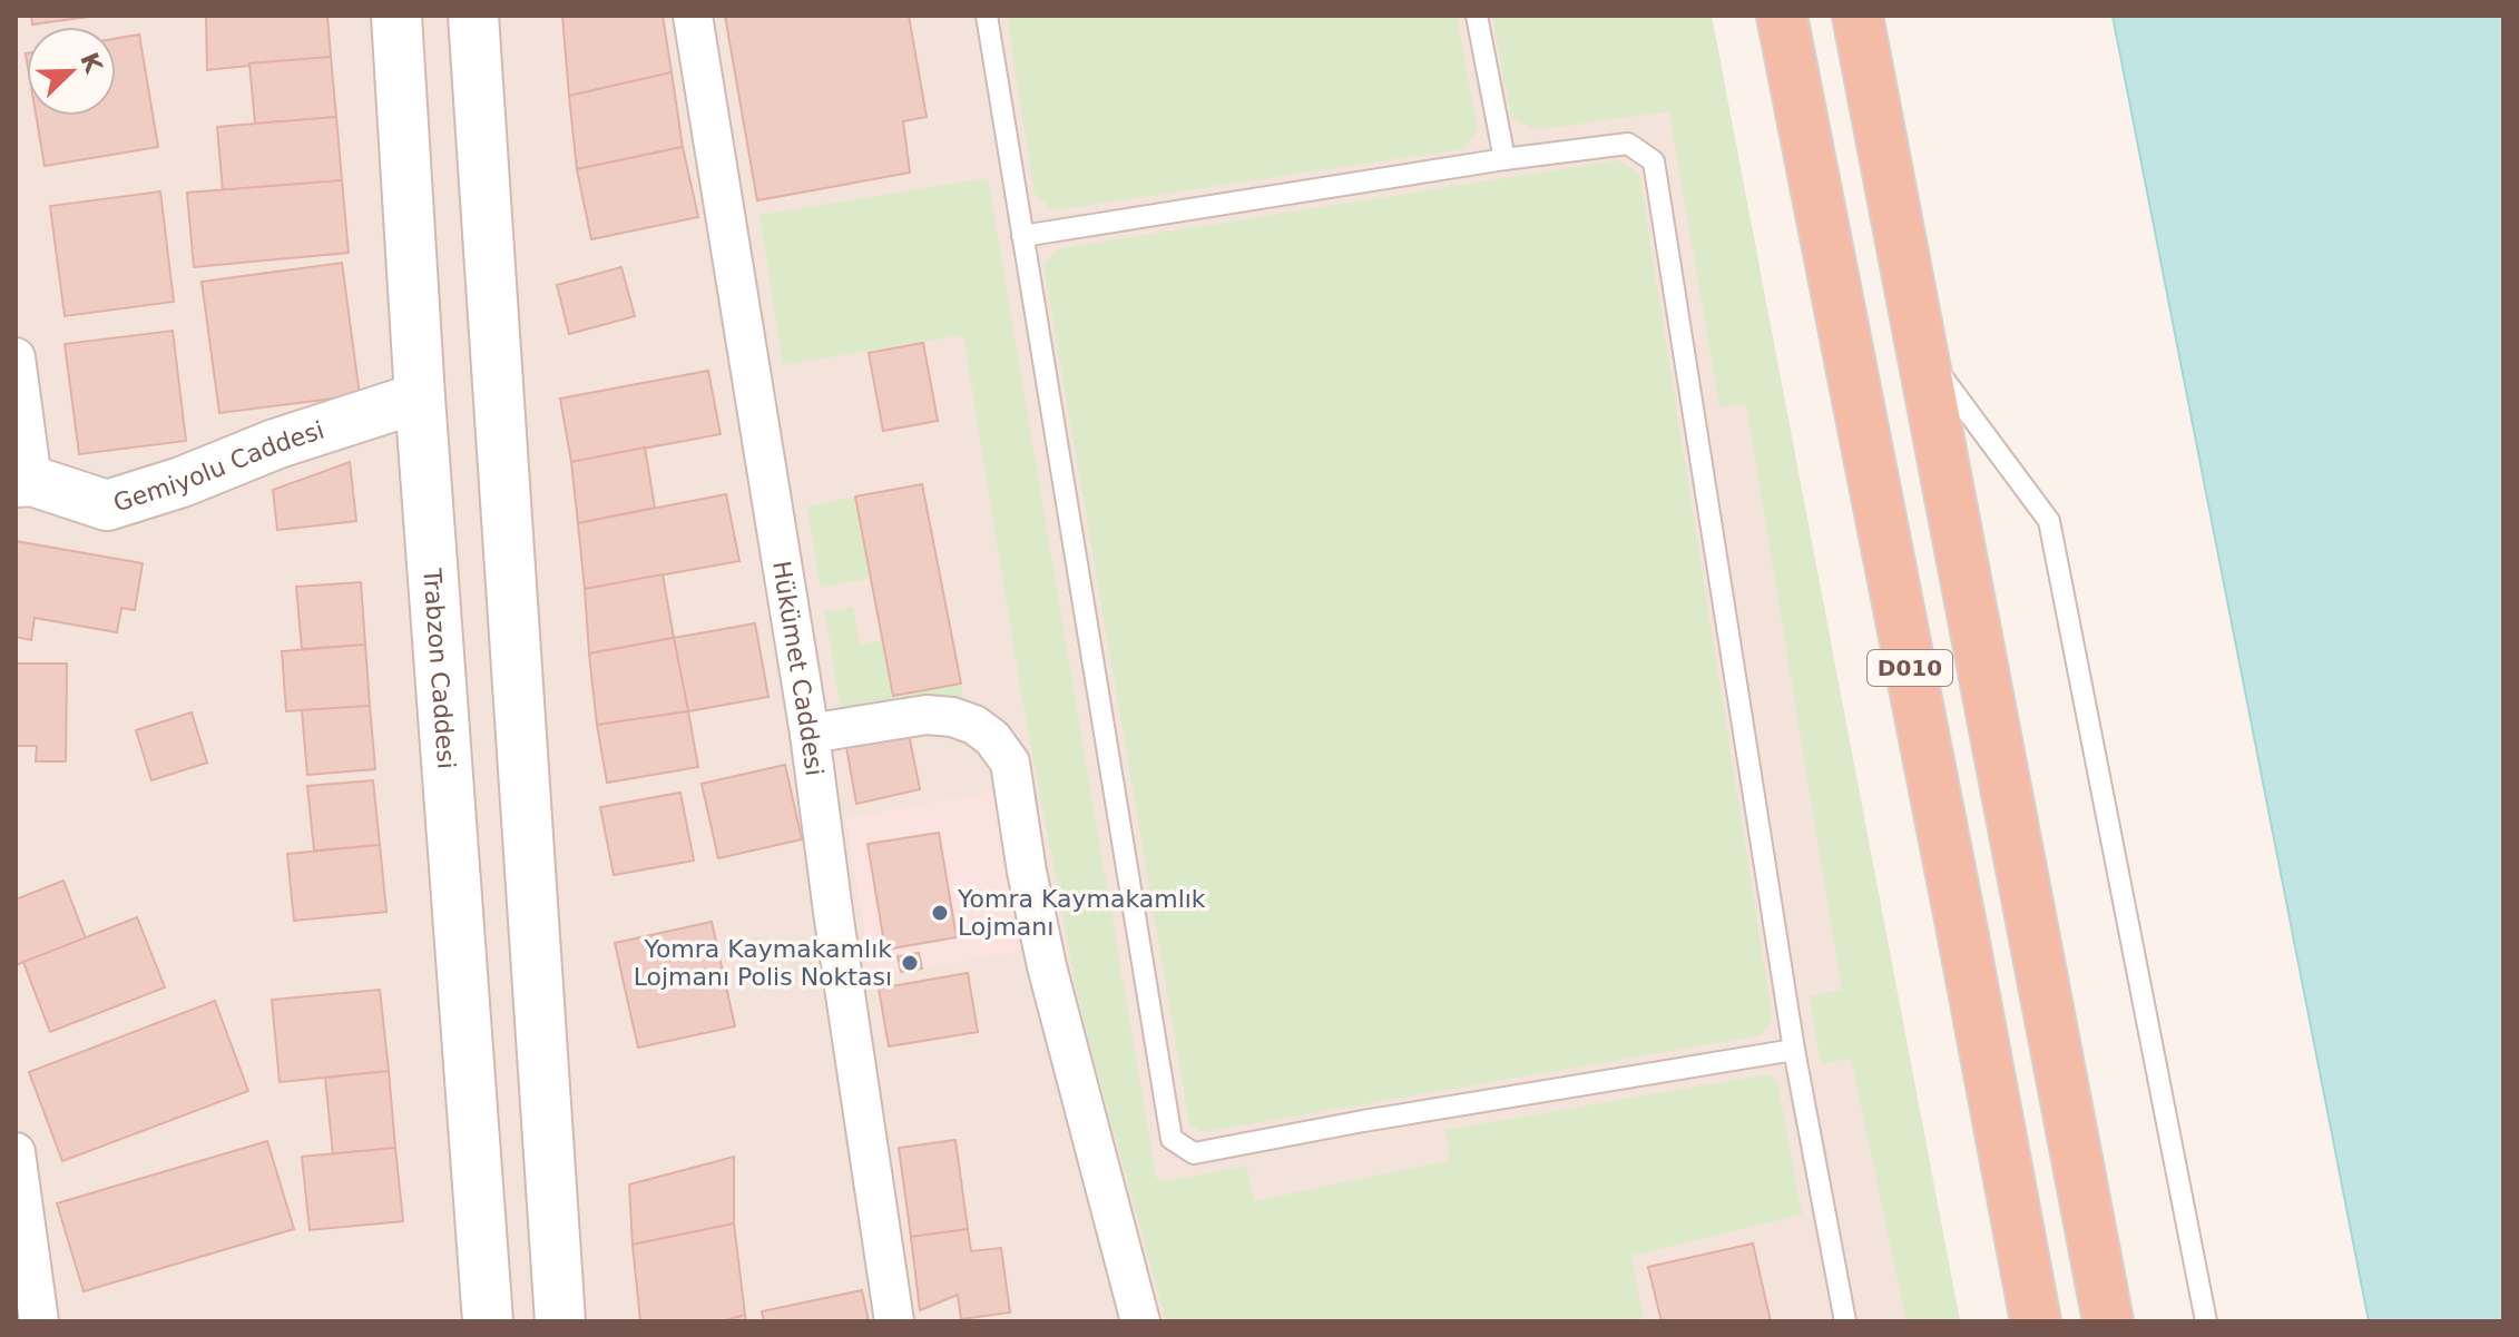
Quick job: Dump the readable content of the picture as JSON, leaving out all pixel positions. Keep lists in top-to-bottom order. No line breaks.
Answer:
{"streets":{"highway":["D010"],"main road":["Gemiyolu Caddesi","Trabzon Caddesi"],"street":["Hükümet Caddesi"]},"crossings":[["Gemiyolu Caddesi","Trabzon Caddesi"]],"places":["Yomra Kaymakamlık Lojmanı","Yomra Kaymakamlık Lojmanı Polis Noktası"],"north":"top right"}
